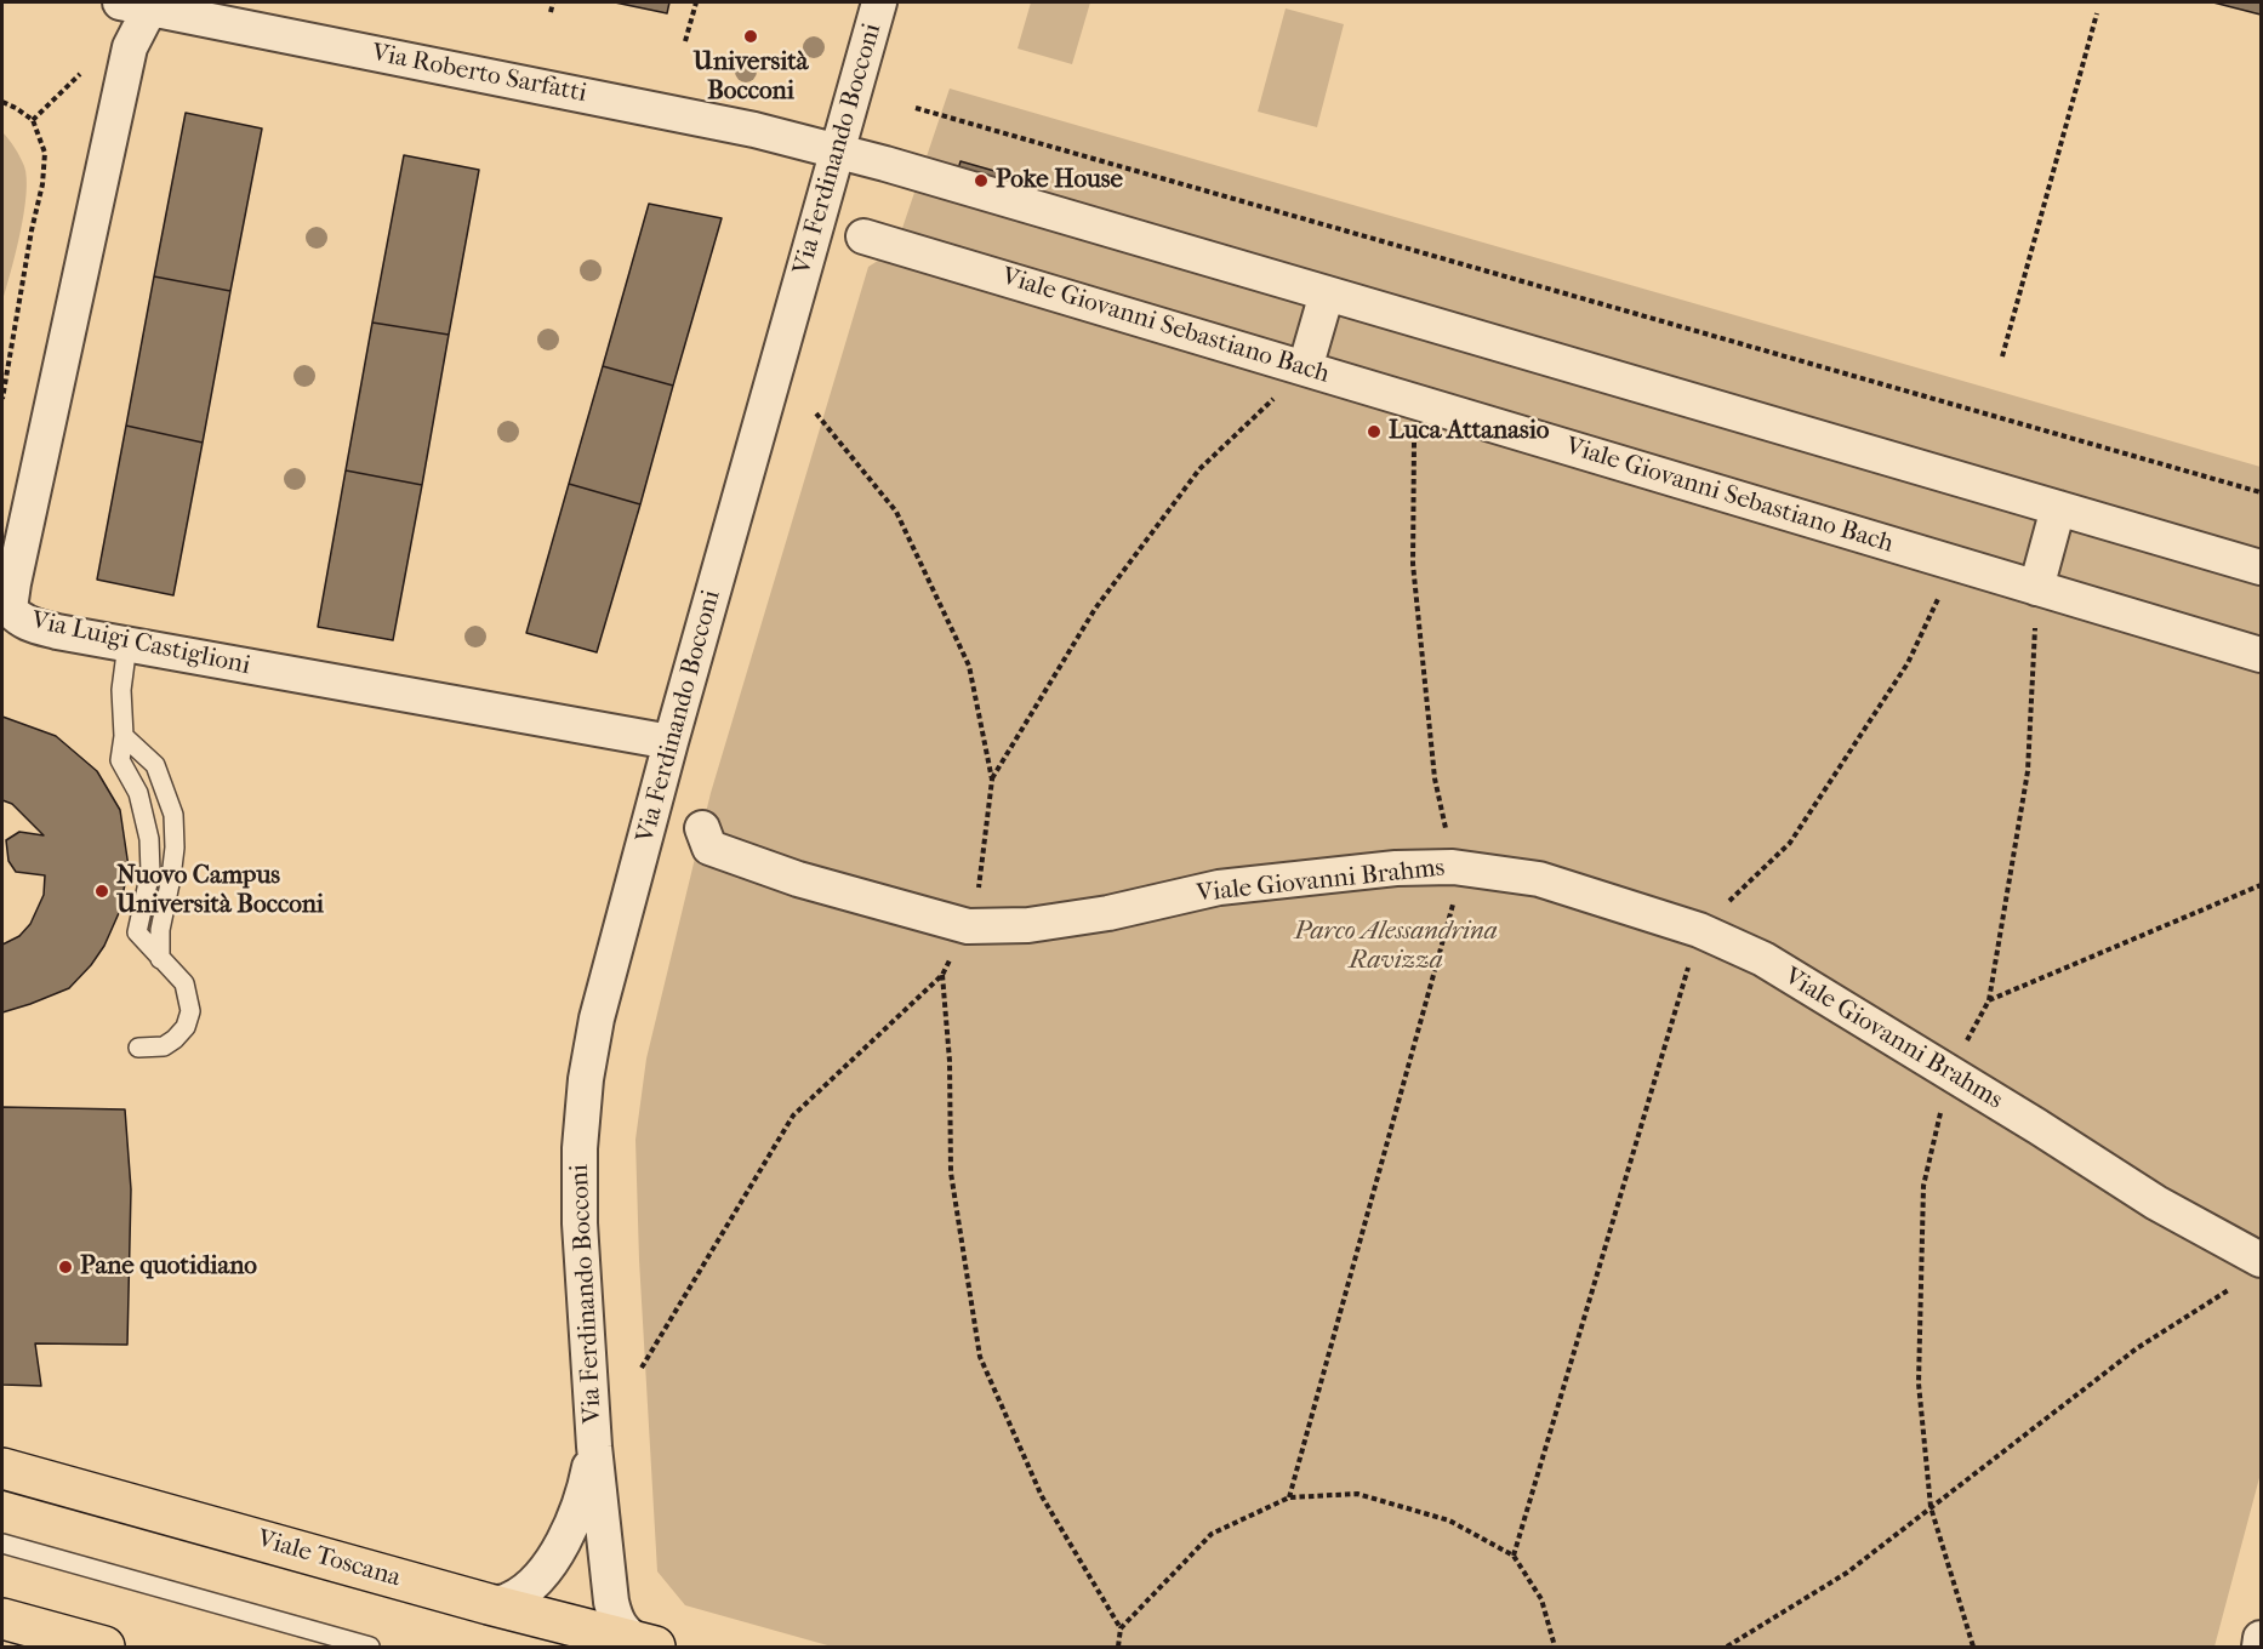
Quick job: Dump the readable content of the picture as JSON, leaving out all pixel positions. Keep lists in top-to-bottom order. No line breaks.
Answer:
{"streets":{"main road":["Viale Toscana"],"street":["Via Roberto Sarfatti","Via Ferdinando Bocconi","Viale Giovanni Sebastiano Bach","Via Luigi Castiglioni","Viale Giovanni Brahms"]},"crossings":[["Via Roberto Sarfatti","Via Ferdinando Bocconi"],["Via Roberto Sarfatti","Via Luigi Castiglioni"],["Via Ferdinando Bocconi","Via Luigi Castiglioni"],["Via Ferdinando Bocconi","Viale Toscana"]],"parks":["Parco Alessandrina Ravizza"],"places":["Università Bocconi","Poke House","Luca Attanasio","Nuovo Campus Università Bocconi","Pane quotidiano"]}
